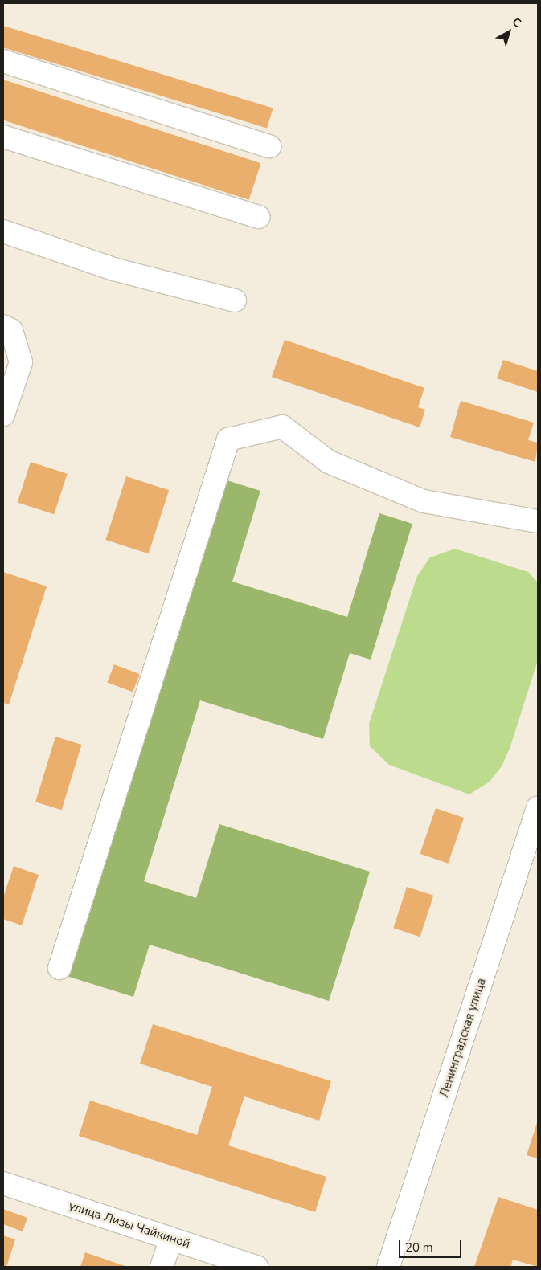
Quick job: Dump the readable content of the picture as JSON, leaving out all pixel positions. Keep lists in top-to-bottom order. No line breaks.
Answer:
{"streets":{"street":["Ленинградская улица","улица Лизы Чайкиной"]},"scale_bar":"20 m","north":"top right"}
